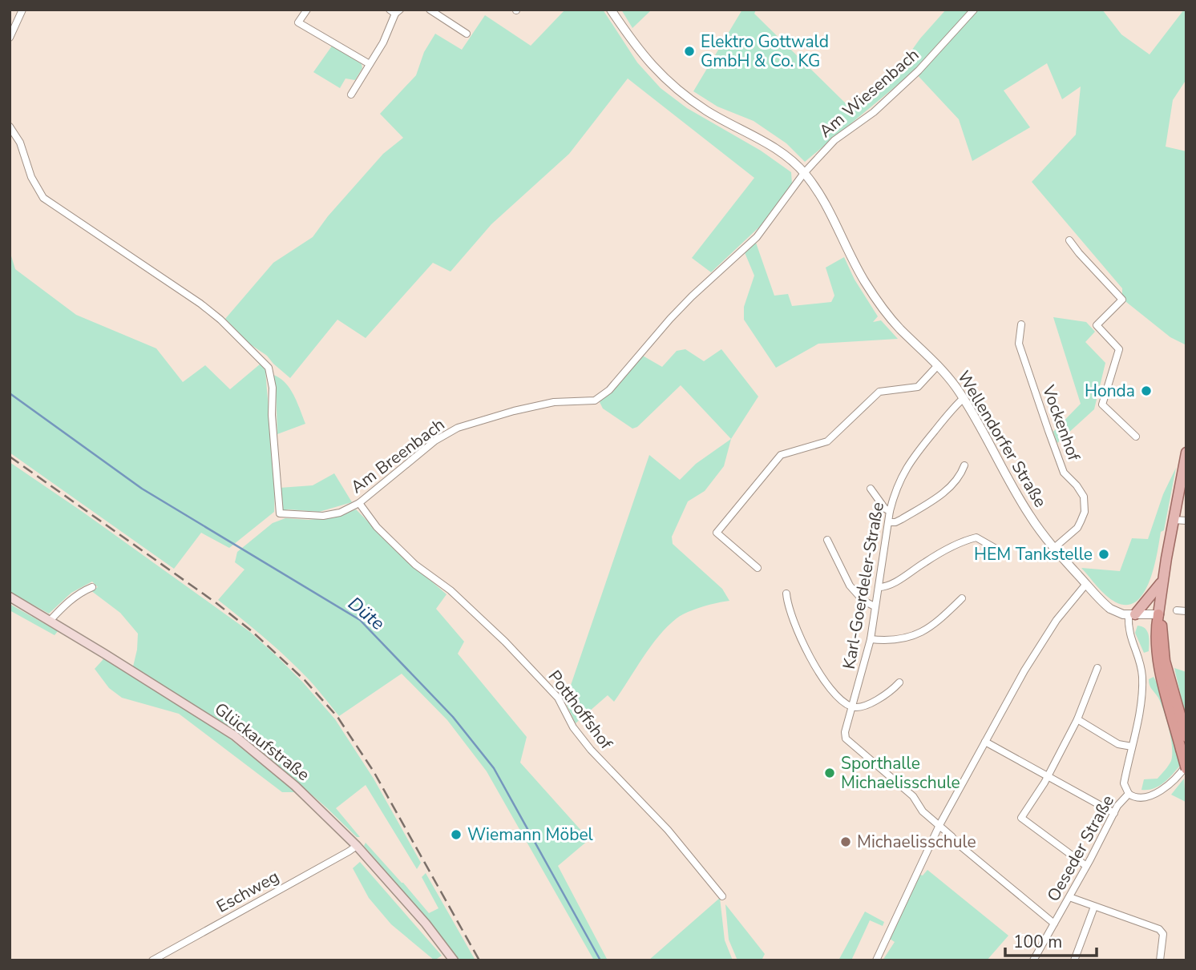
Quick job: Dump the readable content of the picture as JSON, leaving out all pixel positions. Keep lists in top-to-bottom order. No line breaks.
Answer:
{"streets":{"main road":["Glückaufstraße"],"street":["Am Wiesenbach","Vockenhof","Wellendorfer Straße","Am Breenbach","Karl-Goerdeler-Straße","Potthoffshof","Oeseder Straße","Eschweg"]},"crossings":[["Am Wiesenbach","Wellendorfer Straße"],["Am Wiesenbach","Am Breenbach"],["Vockenhof","Wellendorfer Straße"],["Wellendorfer Straße","Am Breenbach"],["Wellendorfer Straße","Karl-Goerdeler-Straße"],["Wellendorfer Straße","Oeseder Straße"],["Am Breenbach","Potthoffshof"],["Glückaufstraße","Eschweg"]],"water":["Düte"],"places":["Elektro Gottwald GmbH & Co. KG","Honda","HEM Tankstelle","Sporthalle Michaelisschule","Wiemann Möbel","Michaelisschule"],"scale_bar":"100 m"}
